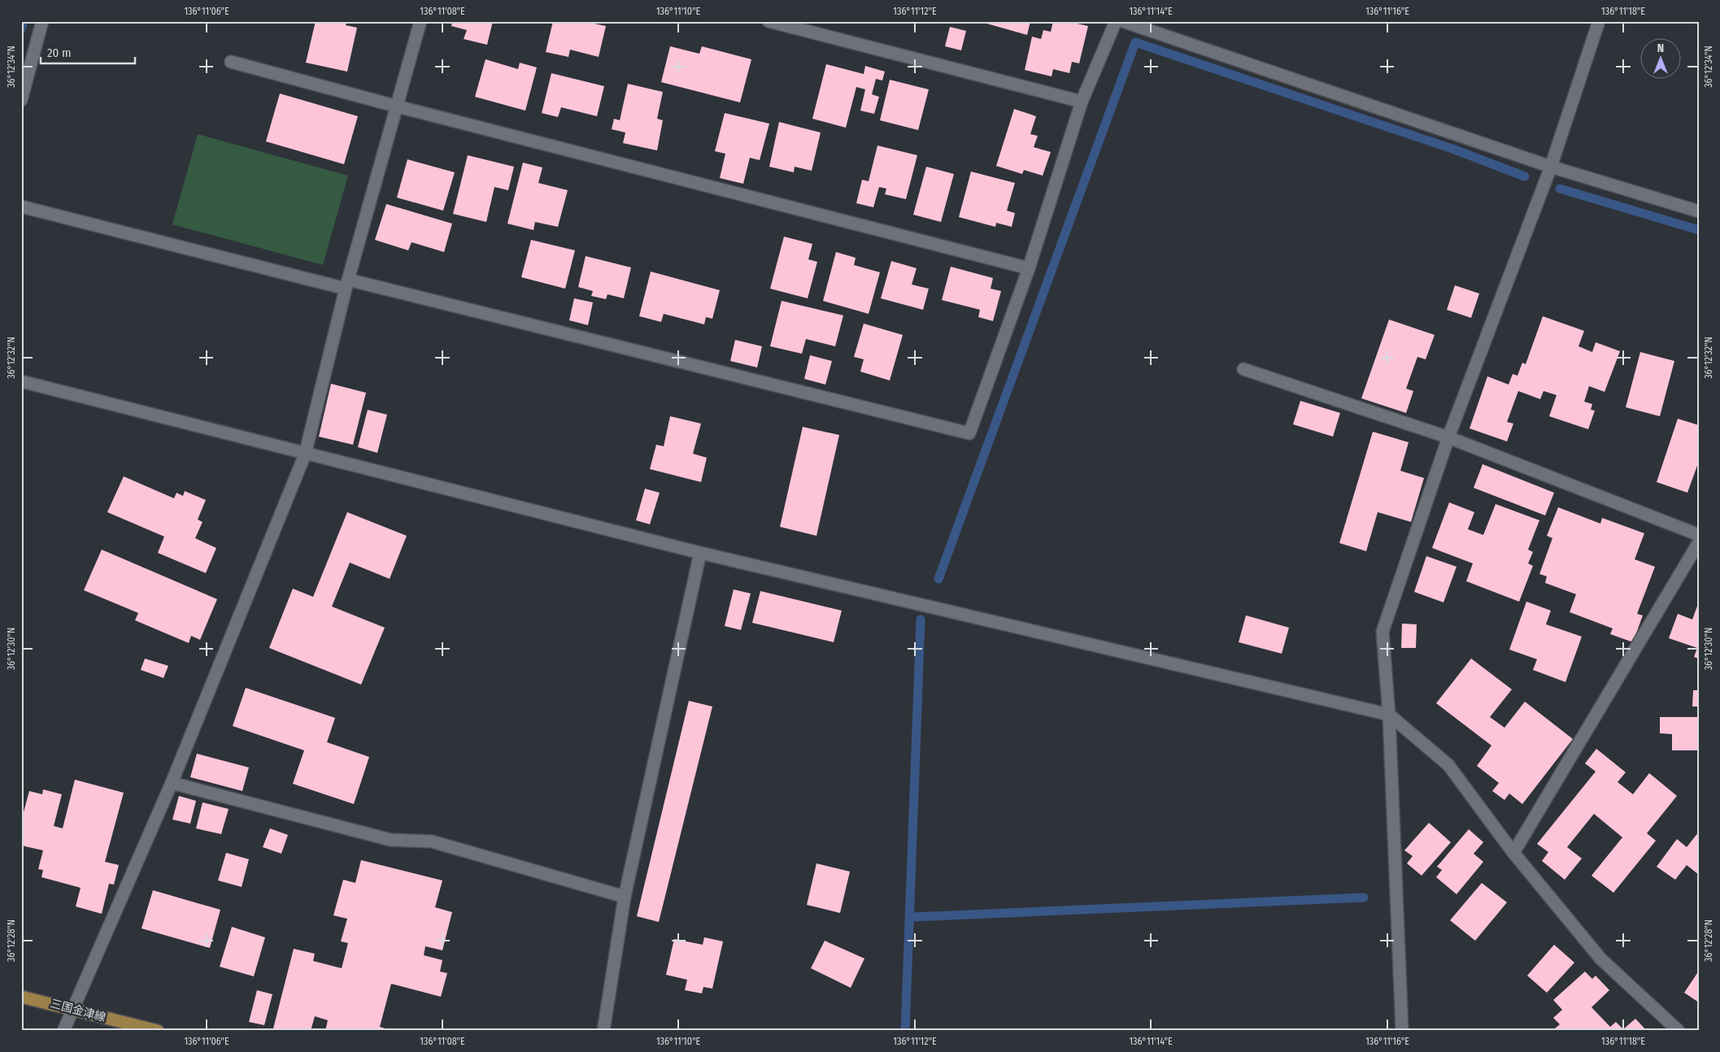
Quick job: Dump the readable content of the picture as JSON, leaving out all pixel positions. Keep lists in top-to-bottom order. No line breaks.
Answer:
{"streets":{"main road":["三国金津線"]},"scale_bar":"20 m","north":"top","coordinates":["136°11'06\"E","136°11'08\"E","136°11'10\"E","136°11'12\"E","136°11'14\"E","136°11'16\"E","136°11'18\"E","36°12'34\"N","36°12'32\"N","36°12'30\"N","36°12'28\"N"]}
